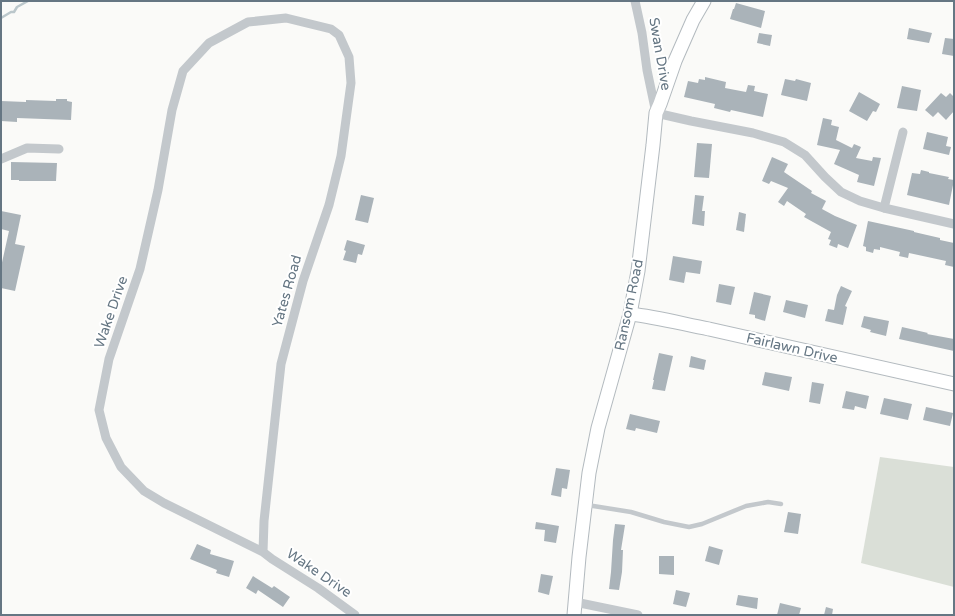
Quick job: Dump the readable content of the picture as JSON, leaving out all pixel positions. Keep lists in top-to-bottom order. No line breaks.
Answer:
{"streets":{"street":["Swan Drive","Yates Road","Ransom Road","Wake Drive","Fairlawn Drive"]},"crossings":[["Swan Drive","Ransom Road"],["Yates Road","Wake Drive"],["Ransom Road","Fairlawn Drive"]]}
